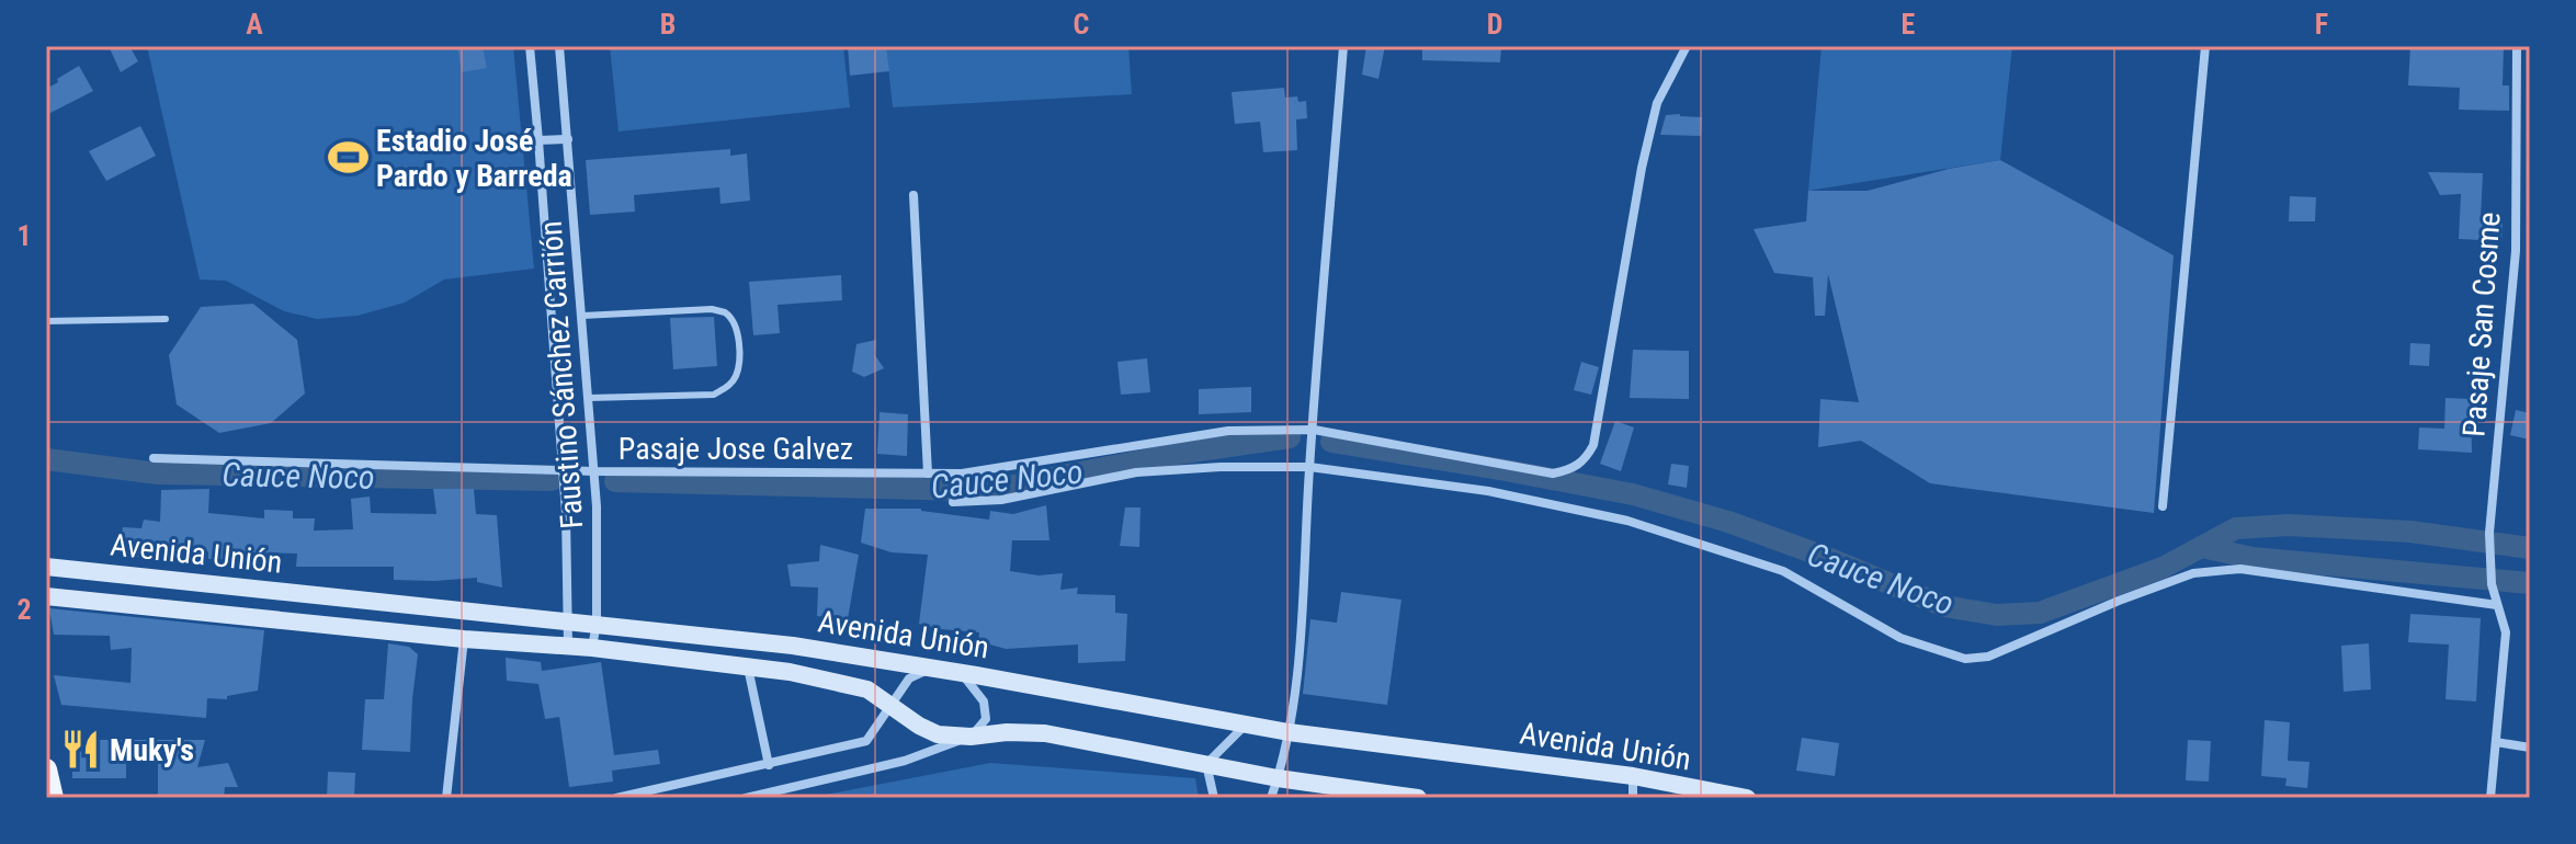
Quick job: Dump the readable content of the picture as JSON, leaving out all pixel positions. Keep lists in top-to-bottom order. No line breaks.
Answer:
{"streets":{"main road":["Avenida Unión"],"street":["Pasaje San Cosme","Faustino Sánchez Carrión","Pasaje Jose Galvez"]},"crossings":[["Faustino Sánchez Carrión","Pasaje Jose Galvez"],["Faustino Sánchez Carrión","Avenida Unión"]],"water":["Cauce Noco"],"places":{"sports":["Estadio José Pardo y Barreda"],"restaurant":["Muky's"]},"grid":{"columns":["A","B","C","D","E","F"],"rows":["1","2"]}}
